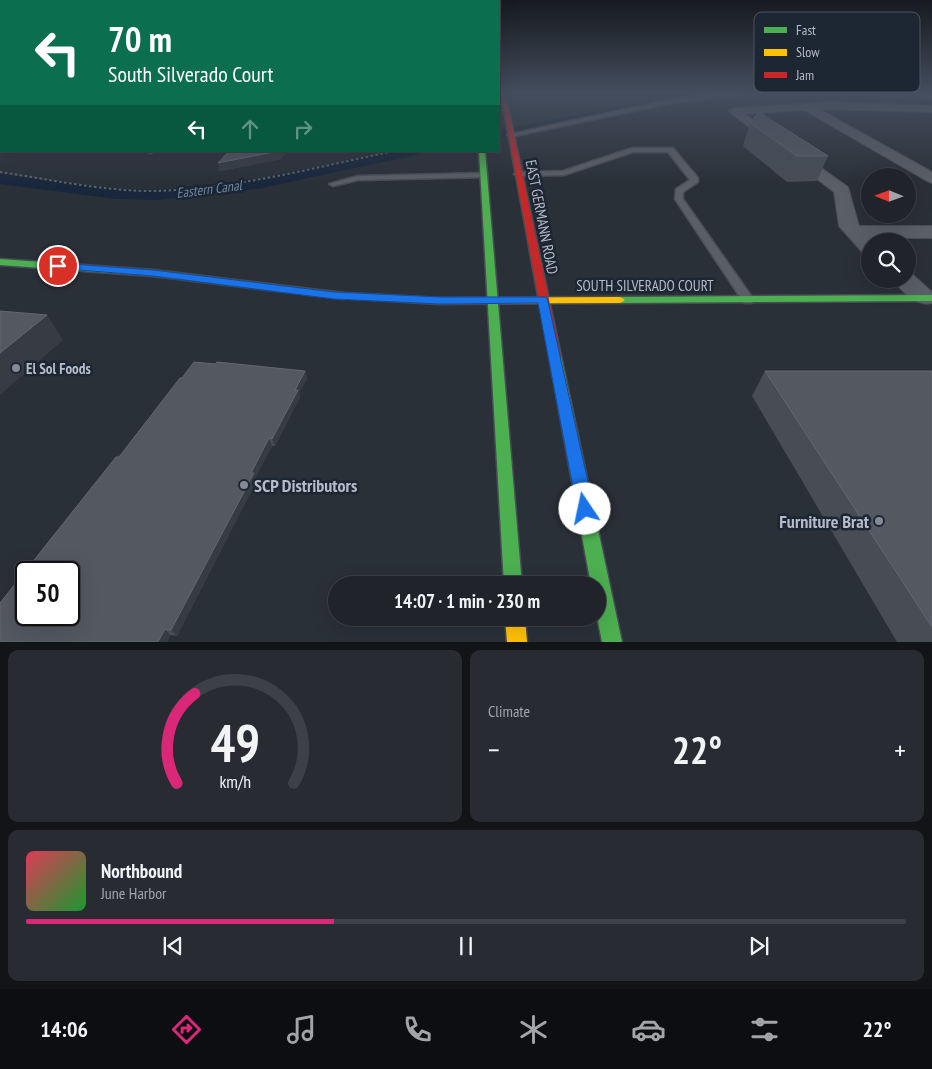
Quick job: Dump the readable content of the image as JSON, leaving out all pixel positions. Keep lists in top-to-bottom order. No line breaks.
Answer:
{"streets":{"main road":["EAST GERMANN ROAD","SOUTH SILVERADO COURT"]},"crossings":[["EAST GERMANN ROAD","SOUTH SILVERADO COURT"]],"water":["Eastern Canal"],"places":["El Sol Foods","SCP Distributors","Furniture Brat"],"legend":["Fast","Slow","Jam"],"north":"left","page":{"turn":["70 m","South Silverado Court"],"limit":"50","trip":"14:07 · 1 min · 230 m","tile":"Climate","heat":["−","22°","+"],"song":["Northbound","June Harbor"],"tabs":["14:06","22°"],"gauge":["49","km/h"]}}
